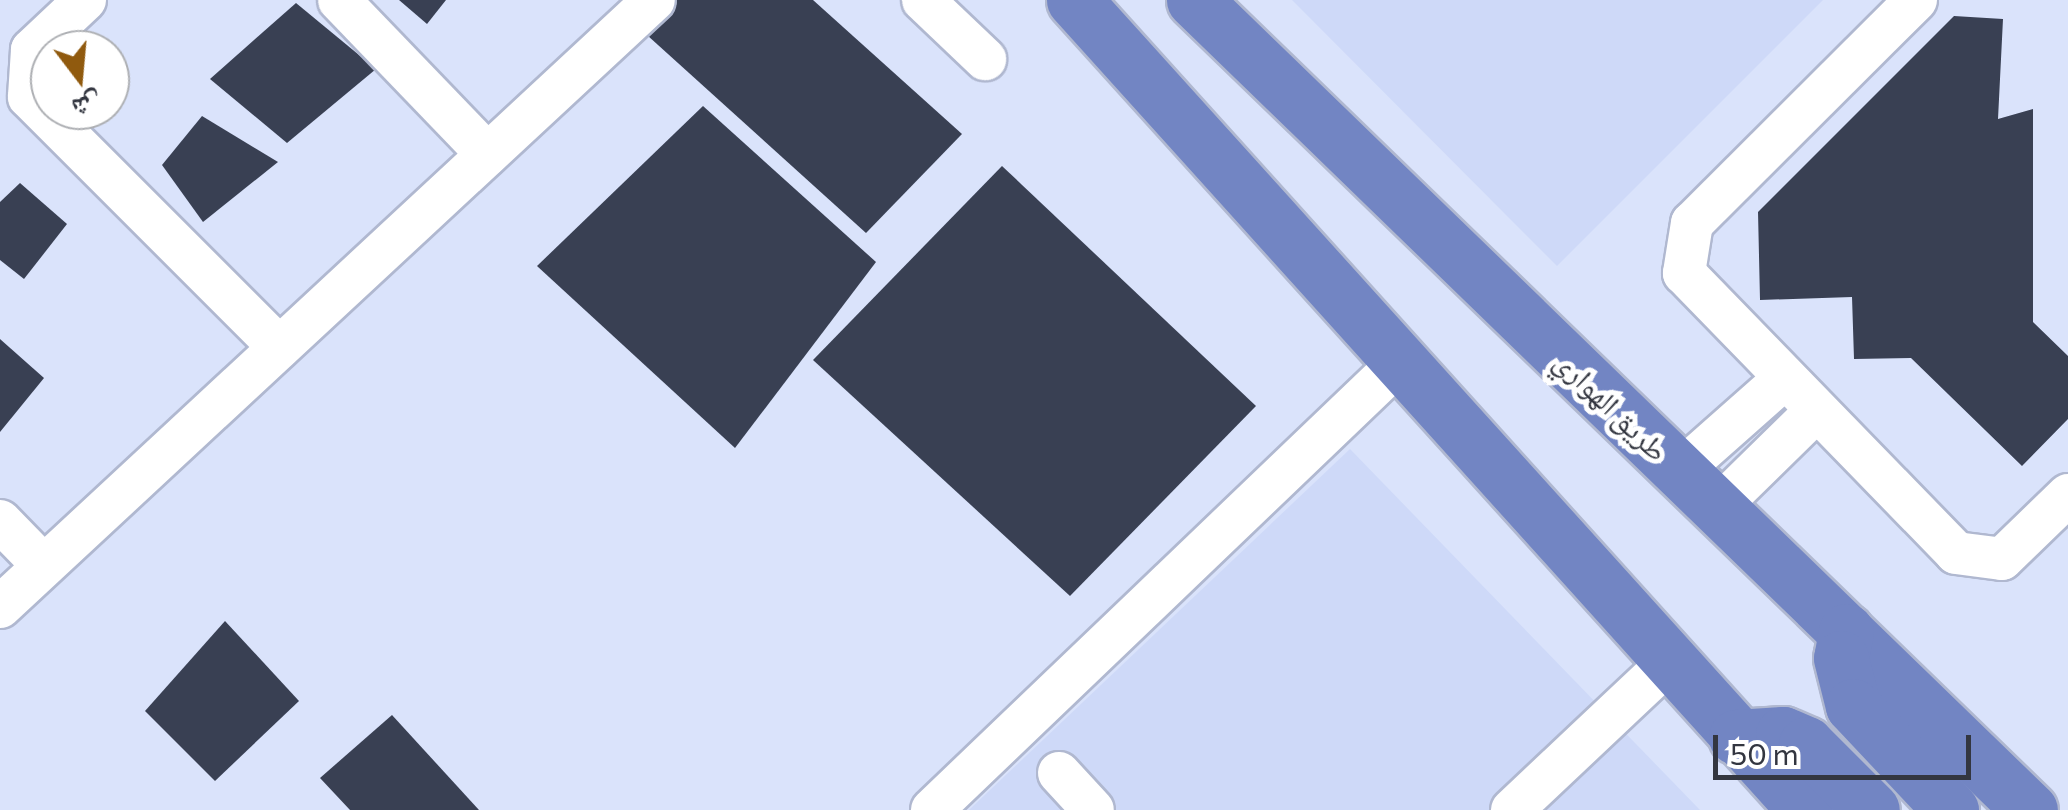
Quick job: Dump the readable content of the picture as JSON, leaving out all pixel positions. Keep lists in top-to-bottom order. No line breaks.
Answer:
{"streets":{"highway":["طريق الهواري"]},"scale_bar":"50 m","north":"bottom"}
